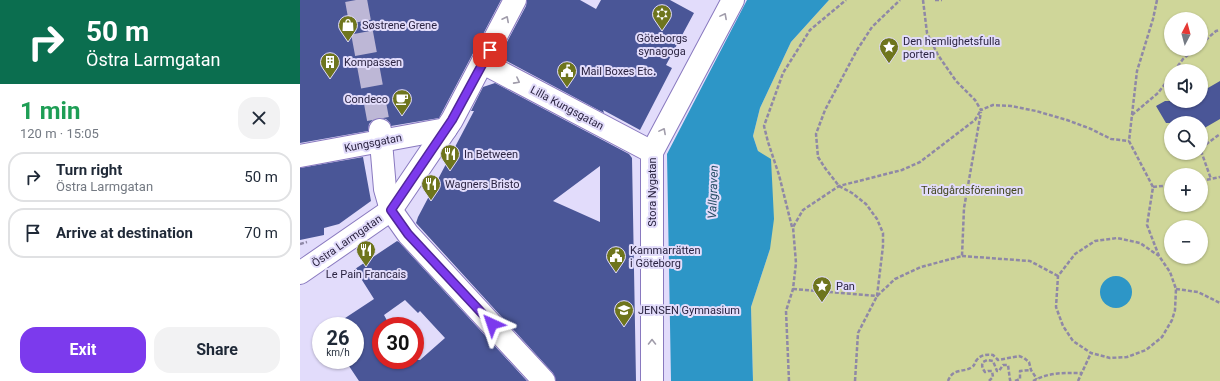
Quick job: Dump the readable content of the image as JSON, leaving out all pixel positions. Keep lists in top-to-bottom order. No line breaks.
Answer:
{"streets":{"street":["Lilla Kungsgatan","Kungsgatan","Stora Nygatan","Östra Larmgatan"]},"crossings":[["Lilla Kungsgatan","Stora Nygatan"],["Lilla Kungsgatan","Östra Larmgatan"],["Kungsgatan","Östra Larmgatan"]],"one_way":["Lilla Kungsgatan","Stora Nygatan"],"water":["Vallgraven"],"parks":["Trädgårdsföreningen"],"places":{"synagogue":["Göteborgs synagoga"],"shop":["Søstrene Grene"],"place":["Den hemlighetsfulla porten","Pan"],"building":["Kompassen"],"public building":["Mail Boxes Etc.","Kammarrätten i Göteborg"],"cafe":["Condeco"],"restaurant":["In Between","Wagners Bristo","Le Pain Francais"],"school or university":["JENSEN Gymnasium"]},"north":"top","page":{"turn":["50 m","Östra Larmgatan"],"map_buttons":["+","−"],"heading":["1 min","120 m · 15:05"],"list":[{"name":"Turn right","note":"Östra Larmgatan","value":"50 m"},{"name":"Arrive at destination","value":"70 m"}],"speed":"26 km/h","limit":"30","buttons":["Exit","Share"]}}
